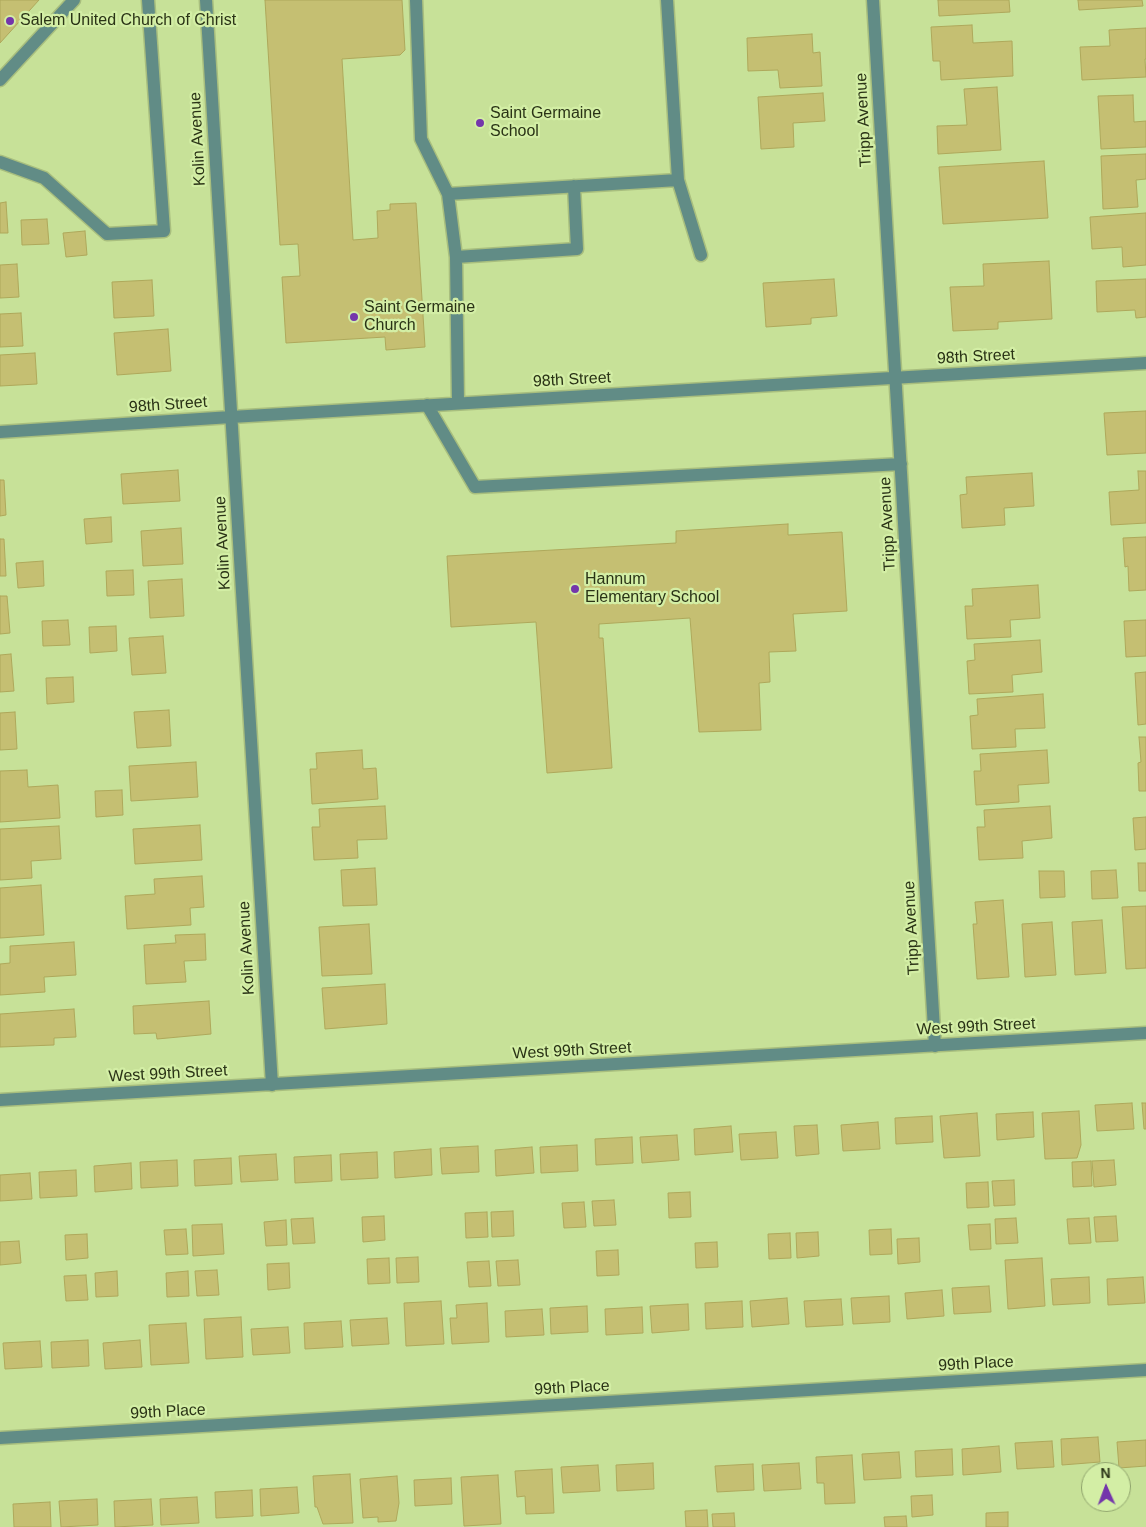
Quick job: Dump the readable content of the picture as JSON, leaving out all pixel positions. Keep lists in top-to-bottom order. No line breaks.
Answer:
{"streets":{"street":["Tripp Avenue","Kolin Avenue","98th Street","West 99th Street","99th Place"]},"crossings":[["Tripp Avenue","98th Street"],["Tripp Avenue","West 99th Street"],["Kolin Avenue","98th Street"],["Kolin Avenue","West 99th Street"]],"places":["Salem United Church of Christ","Saint Germaine School","Saint Germaine Church","Hannum Elementary School"],"north":"top"}
